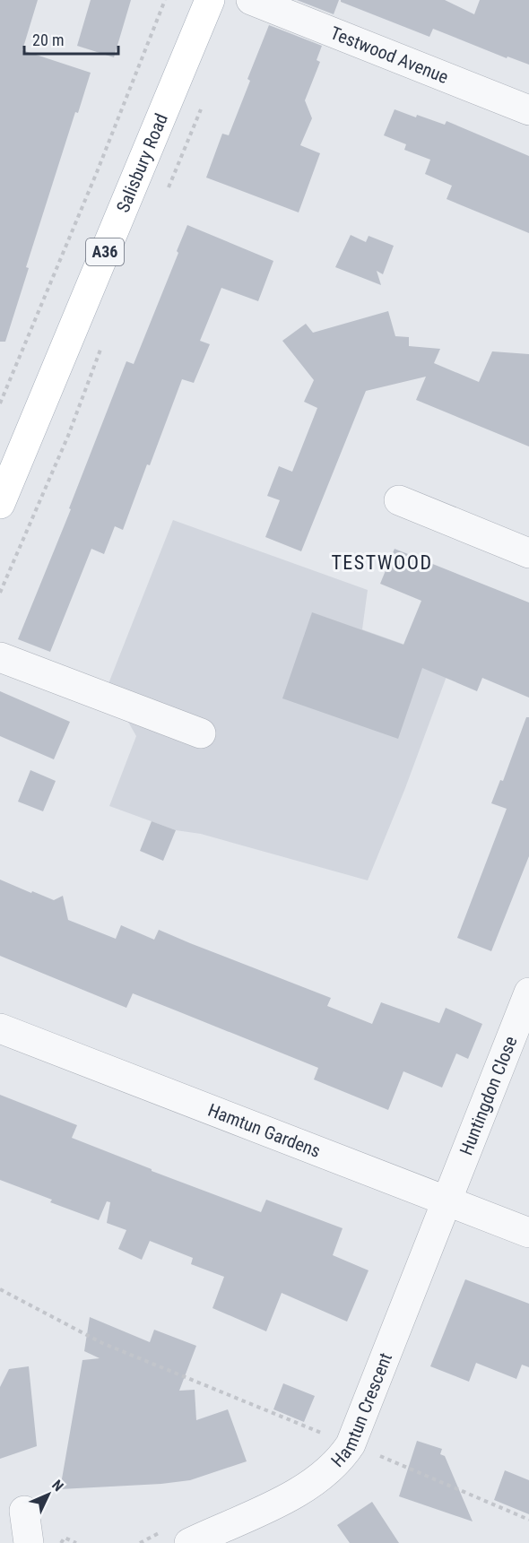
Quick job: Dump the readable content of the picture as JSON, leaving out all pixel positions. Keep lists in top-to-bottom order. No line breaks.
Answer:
{"streets":{"main road":["Salisbury Road","A36"],"street":["Testwood Avenue","Huntingdon Close","Hamtun Gardens","Hamtun Crescent"]},"crossings":[["Huntingdon Close","Hamtun Gardens"],["Huntingdon Close","Hamtun Crescent"],["Hamtun Gardens","Hamtun Crescent"]],"districts":["TESTWOOD"],"scale_bar":"20 m","north":"top right"}
